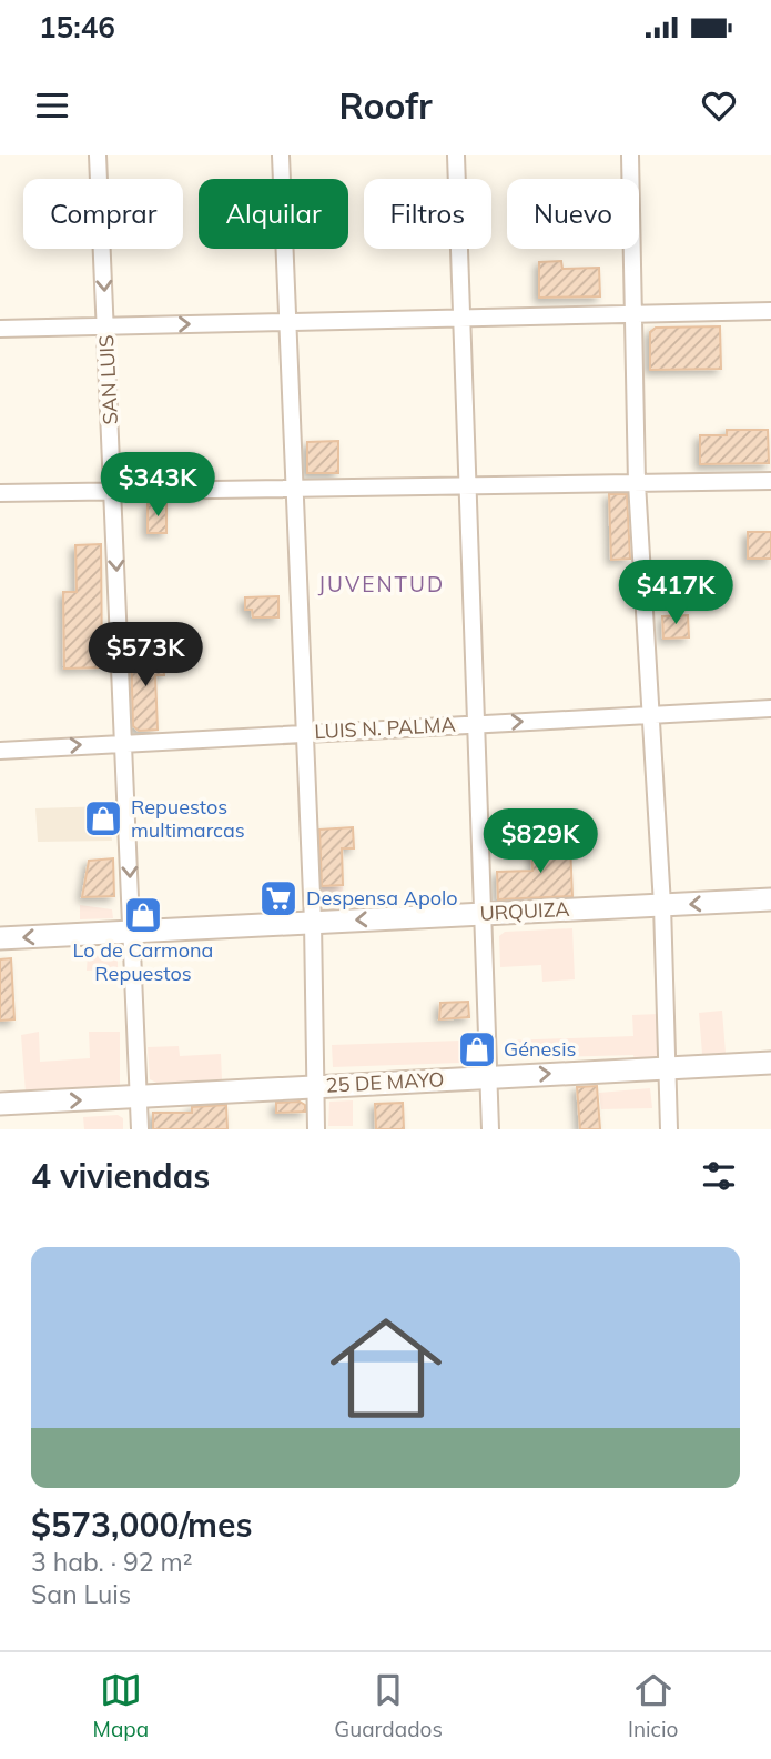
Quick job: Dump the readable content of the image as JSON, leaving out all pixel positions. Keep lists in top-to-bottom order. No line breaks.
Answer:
{"streets":{"street":["SAN LUIS","LUIS N. PALMA","URQUIZA","25 DE MAYO"]},"crossings":[["SAN LUIS","LUIS N. PALMA"],["SAN LUIS","URQUIZA"],["SAN LUIS","25 DE MAYO"]],"one_way":["SAN LUIS","LUIS N. PALMA","URQUIZA","25 DE MAYO"],"districts":["JUVENTUD"],"places":{"shop":["Repuestos multimarcas","Lo de Carmona Repuestos","Génesis"],"supermarket":["Despensa Apolo"]},"page":{"status":"15:46","header":"Roofr","chip":["Comprar","Alquilar","Filtros","Nuevo"],"price":["$343K","$417K","$573K","$829K"],"heading":"4 viviendas","list":[{"name":"$573,000/mes","note":"3 hab. · 92 m² · San Luis"}],"tabs":["Mapa","Guardados","Inicio"]}}
